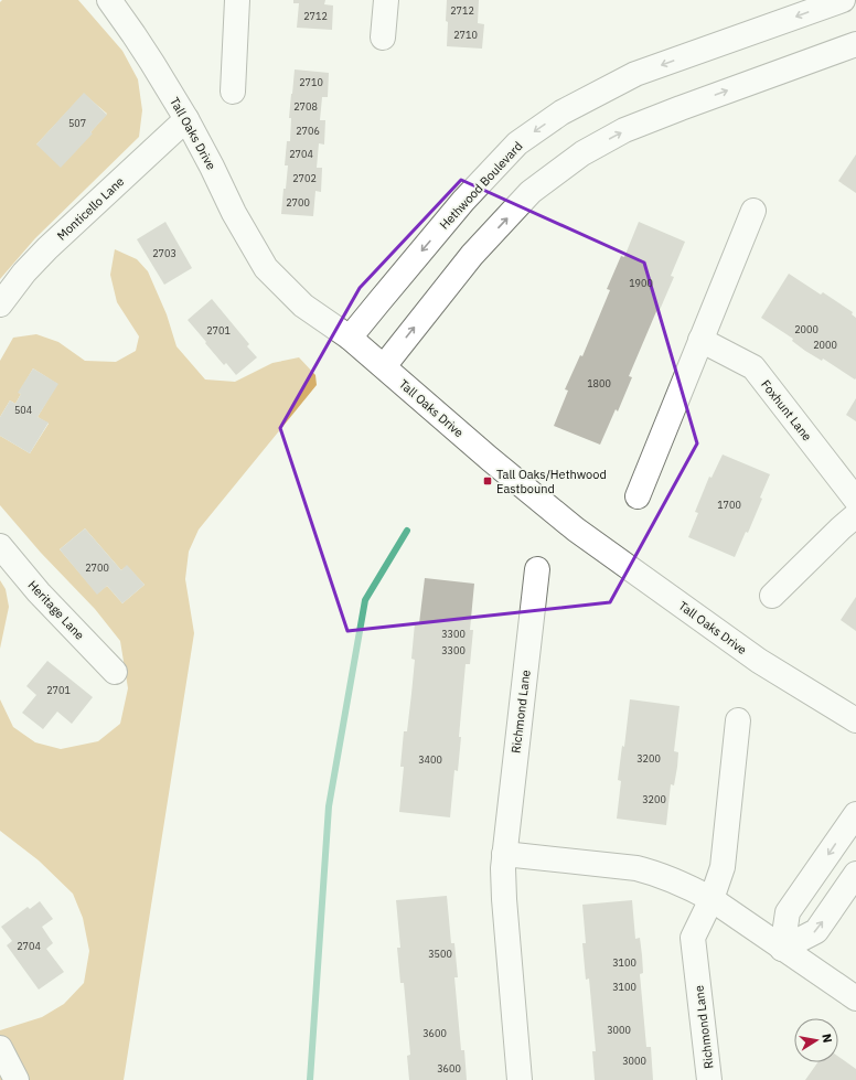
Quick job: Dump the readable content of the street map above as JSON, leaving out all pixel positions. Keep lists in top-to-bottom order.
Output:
{
  "streets": {
    "street": [
      "Tall Oaks Drive",
      "Hethwood Boulevard",
      "Monticello Lane",
      "Foxhunt Lane",
      "Heritage Lane",
      "Richmond Lane"
    ]
  },
  "crossings": [
    ["Tall Oaks Drive", "Hethwood Boulevard"],
    ["Tall Oaks Drive", "Monticello Lane"]
  ],
  "places": {
    "transit": ["Tall Oaks/Hethwood Eastbound"]
  },
  "house_numbers": [
    "2712",
    "2712",
    "2710",
    "2710",
    "2708",
    "507",
    "2706",
    "2704",
    "2702",
    "2700",
    "2703",
    "1900",
    "2000",
    "2701",
    "2000",
    "1800",
    "504",
    "1700",
    "2700",
    "3300",
    "3300",
    "2701",
    "3200",
    "3400",
    "3200",
    "2704",
    "3500",
    "3100",
    "3100",
    "3000",
    "3600",
    "3000",
    "3600"
  ],
  "north": "right"
}
